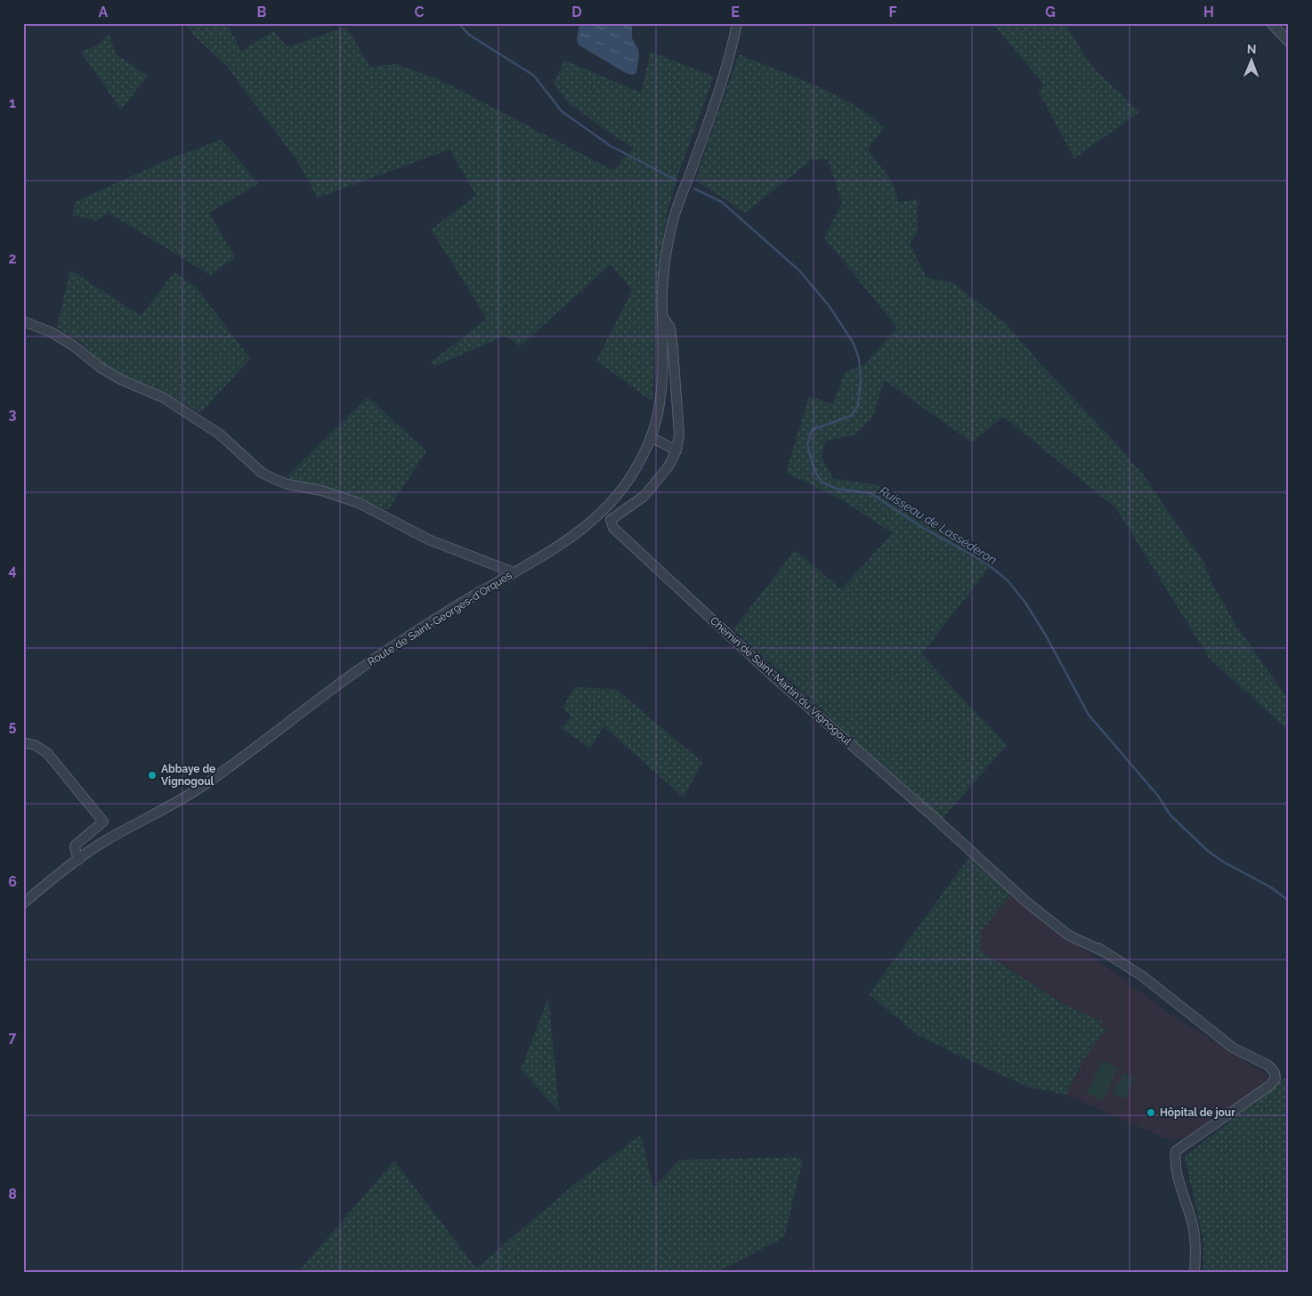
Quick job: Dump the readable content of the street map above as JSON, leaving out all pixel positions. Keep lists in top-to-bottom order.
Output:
{
  "streets": {
    "street": ["Route de Saint-Georges-d'Orques", "Chemin de Saint-Martin du Vignogoul"]
  },
  "crossings": [
    ["Route de Saint-Georges-d'Orques", "Chemin de Saint-Martin du Vignogoul"]
  ],
  "water": ["Ruisseau de Lasséderon"],
  "places": ["Abbaye de Vignogoul", "Hôpital de jour"],
  "north": "top",
  "grid": {
    "columns": [
      "A",
      "B",
      "C",
      "D",
      "E",
      "F",
      "G",
      "H"
    ],
    "rows": [
      "1",
      "2",
      "3",
      "4",
      "5",
      "6",
      "7",
      "8"
    ]
  }
}
